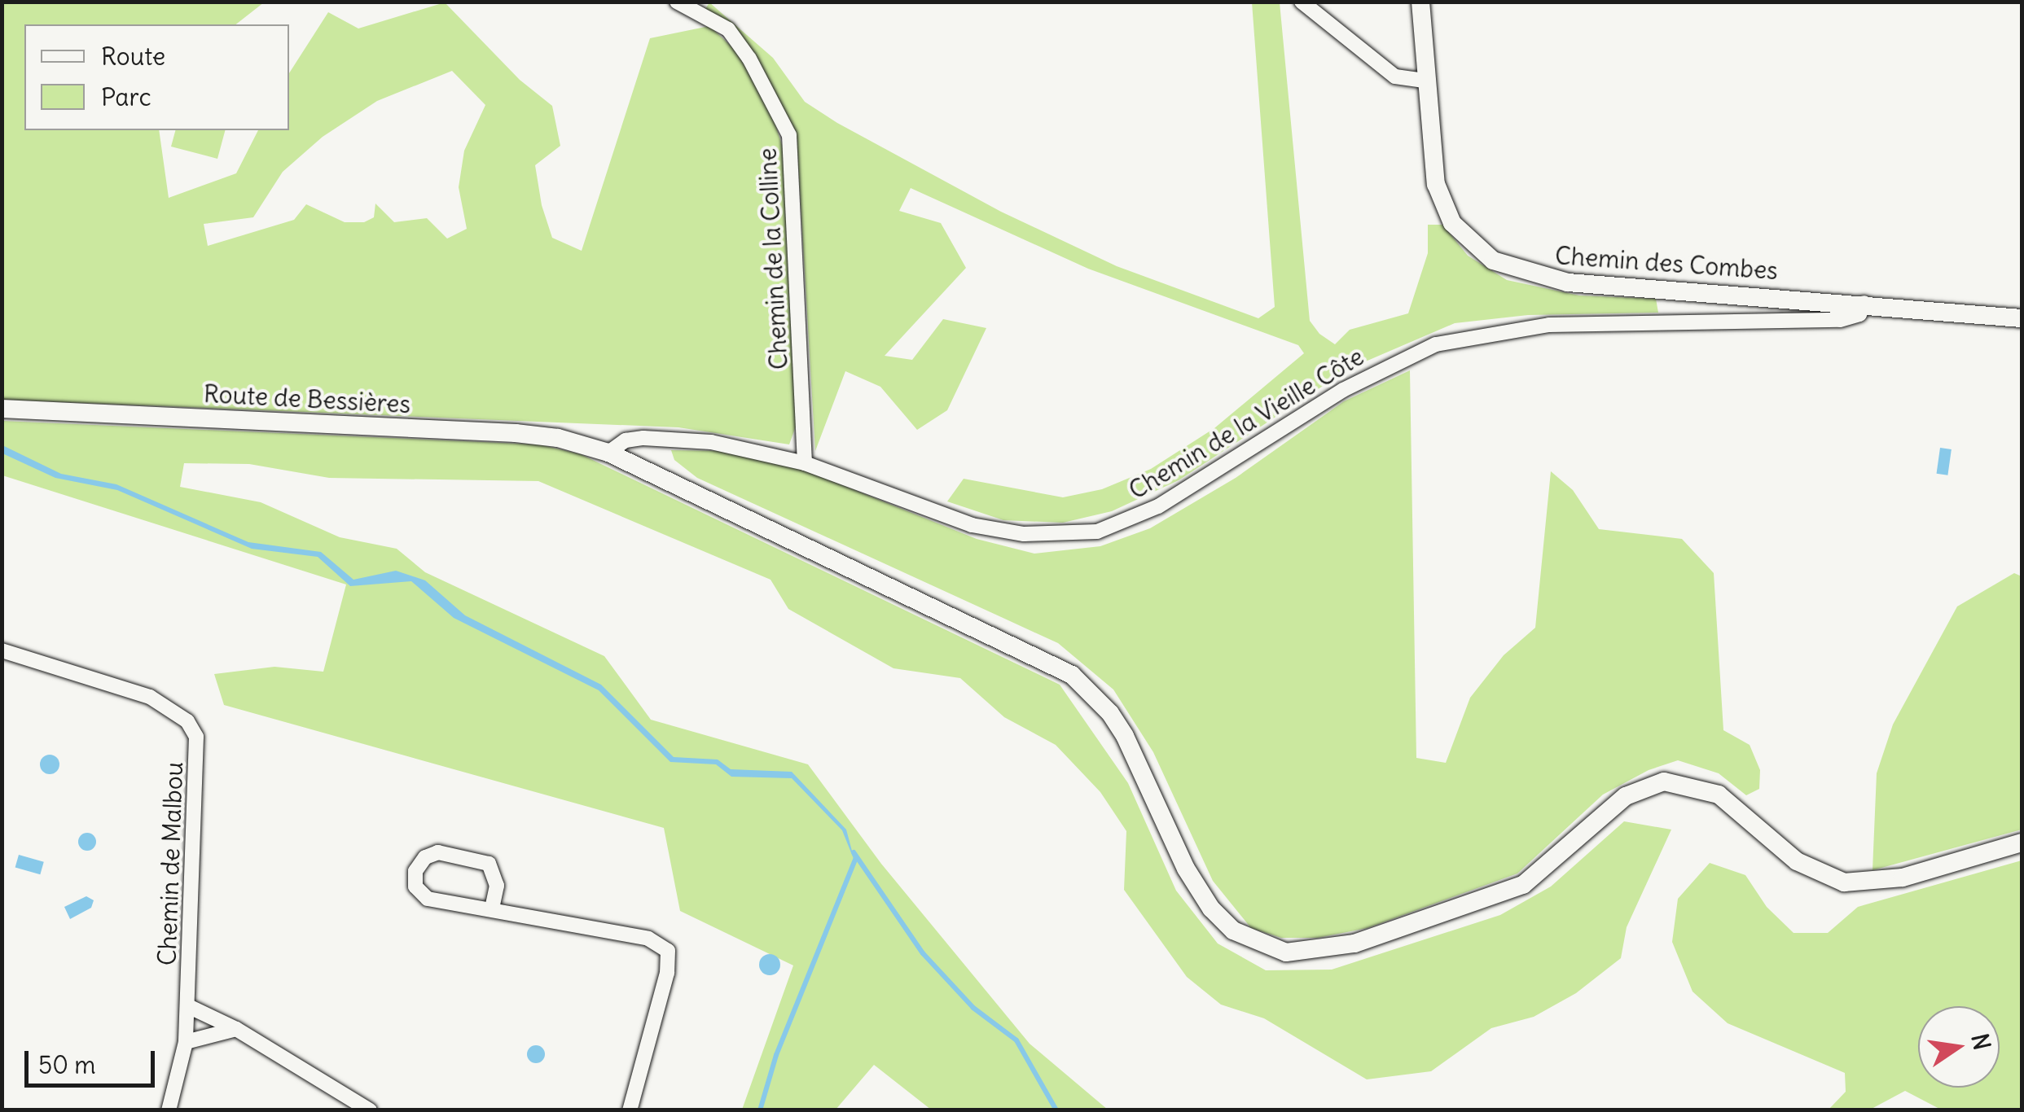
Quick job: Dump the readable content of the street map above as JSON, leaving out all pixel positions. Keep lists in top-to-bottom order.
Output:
{
  "streets": {
    "main road": ["Chemin des Combes", "Route de Bessières"],
    "street": ["Chemin de la Colline", "Chemin de la Vieille Côte", "Chemin de Malbou"]
  },
  "crossings": [
    ["Chemin de la Colline", "Chemin de la Vieille Côte"],
    ["Chemin des Combes", "Chemin de la Vieille Côte"],
    ["Route de Bessières", "Chemin de la Vieille Côte"]
  ],
  "legend": ["Route", "Parc"],
  "scale_bar": "50 m",
  "north": "right"
}
